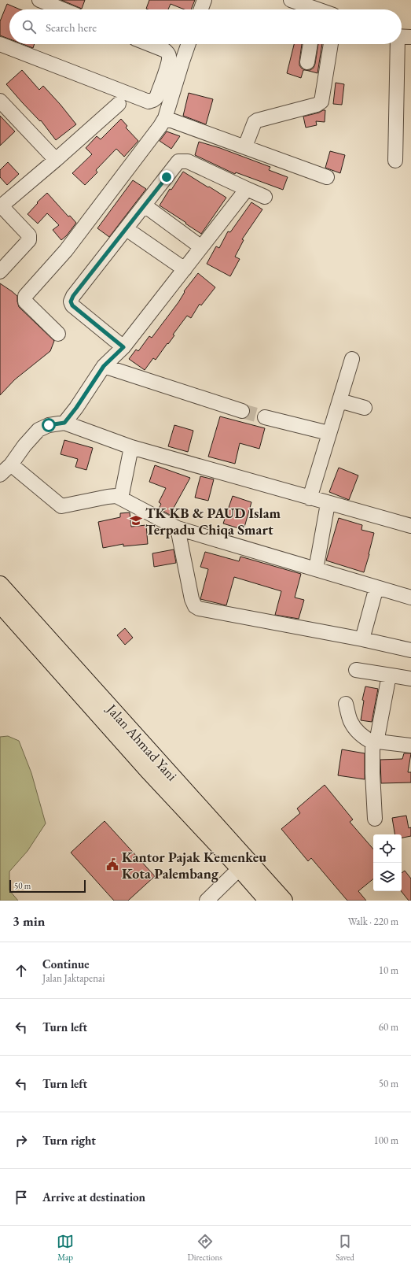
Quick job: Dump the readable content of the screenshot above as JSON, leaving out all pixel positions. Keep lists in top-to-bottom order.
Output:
{
  "streets": {
    "highway": ["Jalan Ahmad Yani"]
  },
  "places": {
    "school or university": ["TK KB & PAUD Islam Terpadu Chiqa Smart"],
    "public building": ["Kantor Pajak Kemenkeu Kota Palembang"]
  },
  "scale_bar": "50 m",
  "page": {
    "search": "Search here",
    "scale": "50 m",
    "heading": ["3 min", "Walk · 220 m"],
    "list": [
      ["Continue", "Jalan Jaktapenai", "10 m"],
      ["Turn left", "60 m"],
      ["Turn left", "50 m"],
      ["Turn right", "100 m"],
      "Arrive at destination"
    ],
    "nav": ["Map", "Directions", "Saved"]
  }
}
